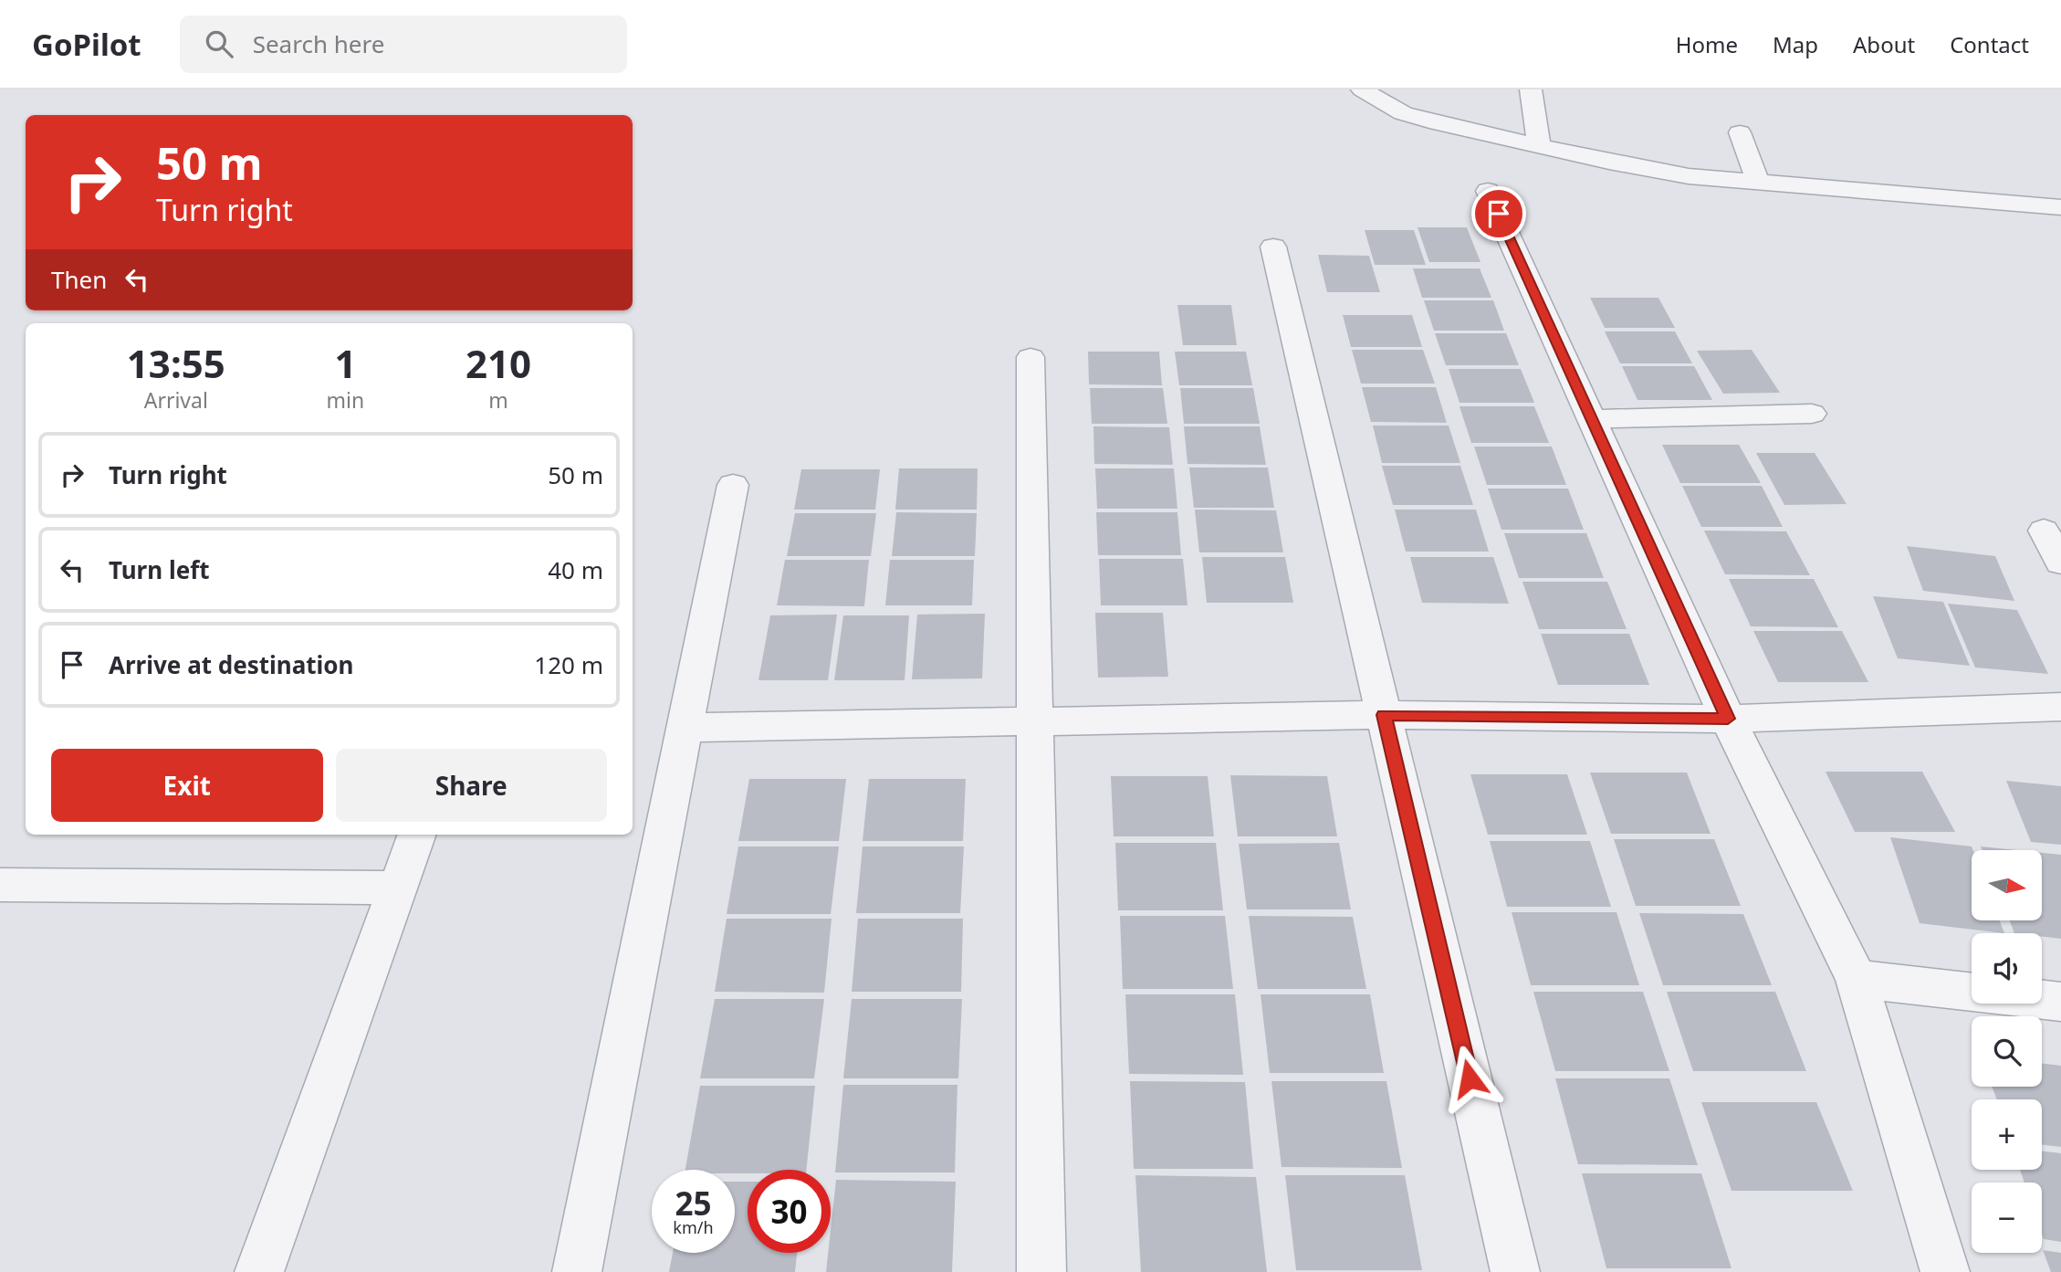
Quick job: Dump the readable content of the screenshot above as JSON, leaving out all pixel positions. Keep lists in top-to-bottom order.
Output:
{
  "north": "right",
  "page": {
    "header": "GoPilot",
    "search": "Search here",
    "nav": [
      "Home",
      "Map",
      "About",
      "Contact"
    ],
    "turn": ["50 m", "Turn right"],
    "then": "Then",
    "eta": [
      "13:55",
      "Arrival",
      "1",
      "min",
      "210",
      "m"
    ],
    "list": [
      {
        "name": "Turn right",
        "value": "50 m"
      },
      {
        "name": "Turn left",
        "value": "40 m"
      },
      {
        "name": "Arrive at destination",
        "value": "120 m"
      }
    ],
    "buttons": ["Exit", "Share"],
    "map_buttons": ["+", "−"],
    "speed": "25 km/h",
    "limit": "30"
  }
}
